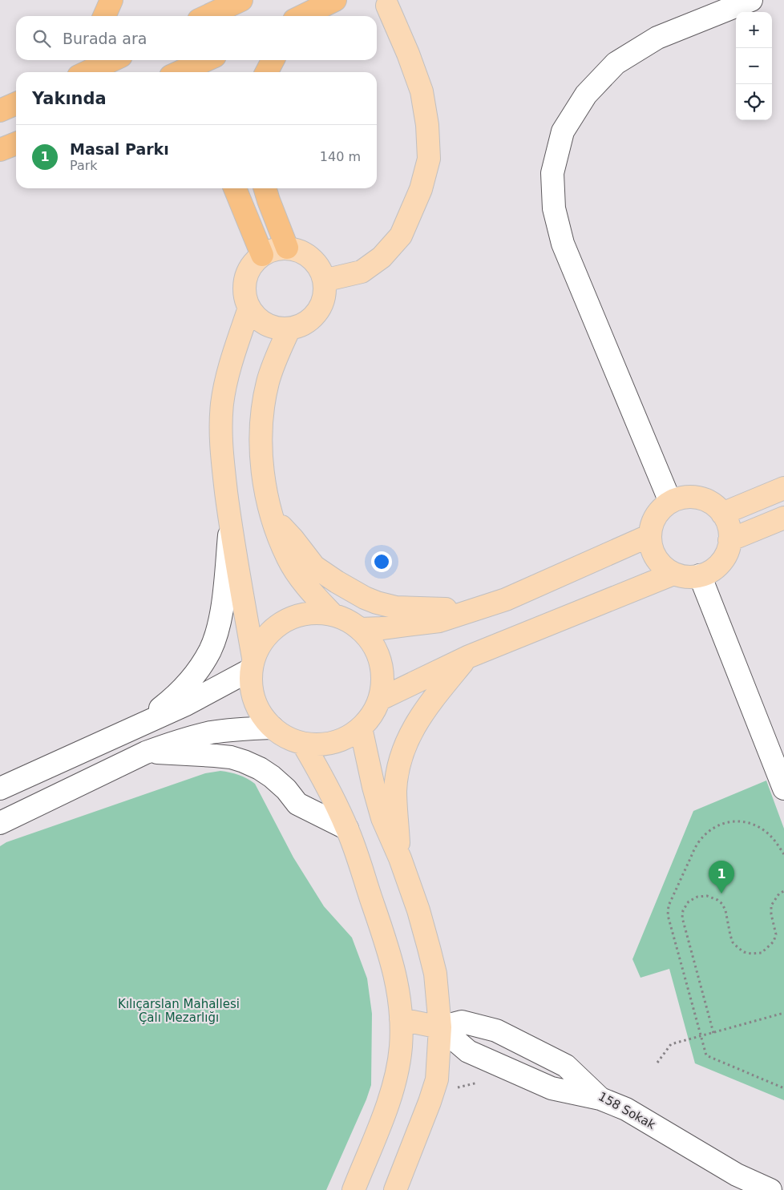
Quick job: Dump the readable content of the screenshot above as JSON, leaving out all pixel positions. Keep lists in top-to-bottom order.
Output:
{
  "streets": {
    "street": ["158 Sokak"]
  },
  "parks": ["Kılıçarslan Mahallesi Çalı Mezarlığı"],
  "page": {
    "map_buttons": ["+", "−"],
    "search": "Burada ara",
    "heading": "Yakında",
    "list": [
      {
        "mark": "1",
        "name": "Masal Parkı",
        "note": "Park",
        "value": "140 m"
      }
    ],
    "pins": "1"
  }
}
